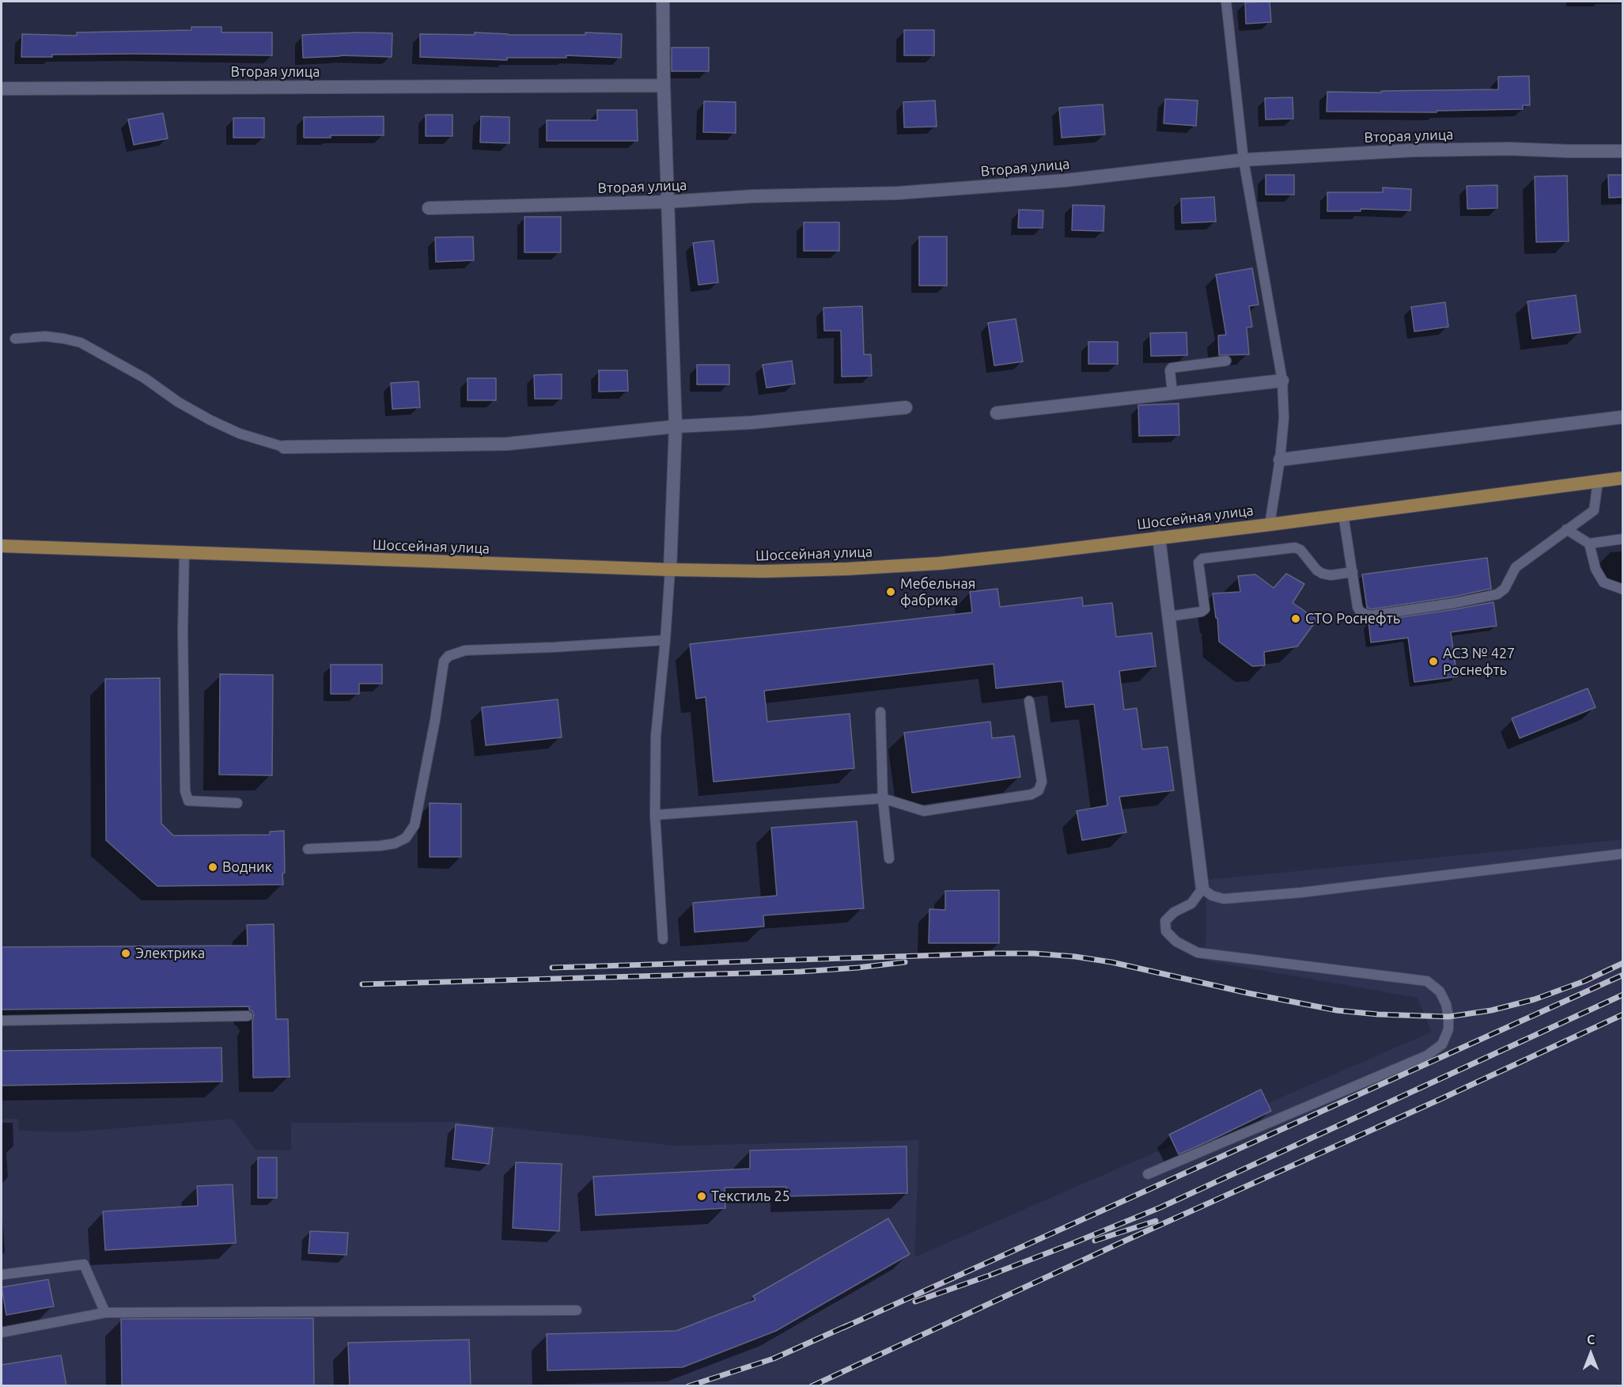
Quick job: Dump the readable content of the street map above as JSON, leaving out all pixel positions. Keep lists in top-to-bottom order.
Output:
{
  "streets": {
    "main road": ["Шоссейная улица"],
    "street": ["Вторая улица"]
  },
  "places": [
    "Мебельная фабрика",
    "СТО Роснефть",
    "АСЗ № 427 Роснефть",
    "Водник",
    "Электрика",
    "Текстиль 25"
  ],
  "north": "top"
}
